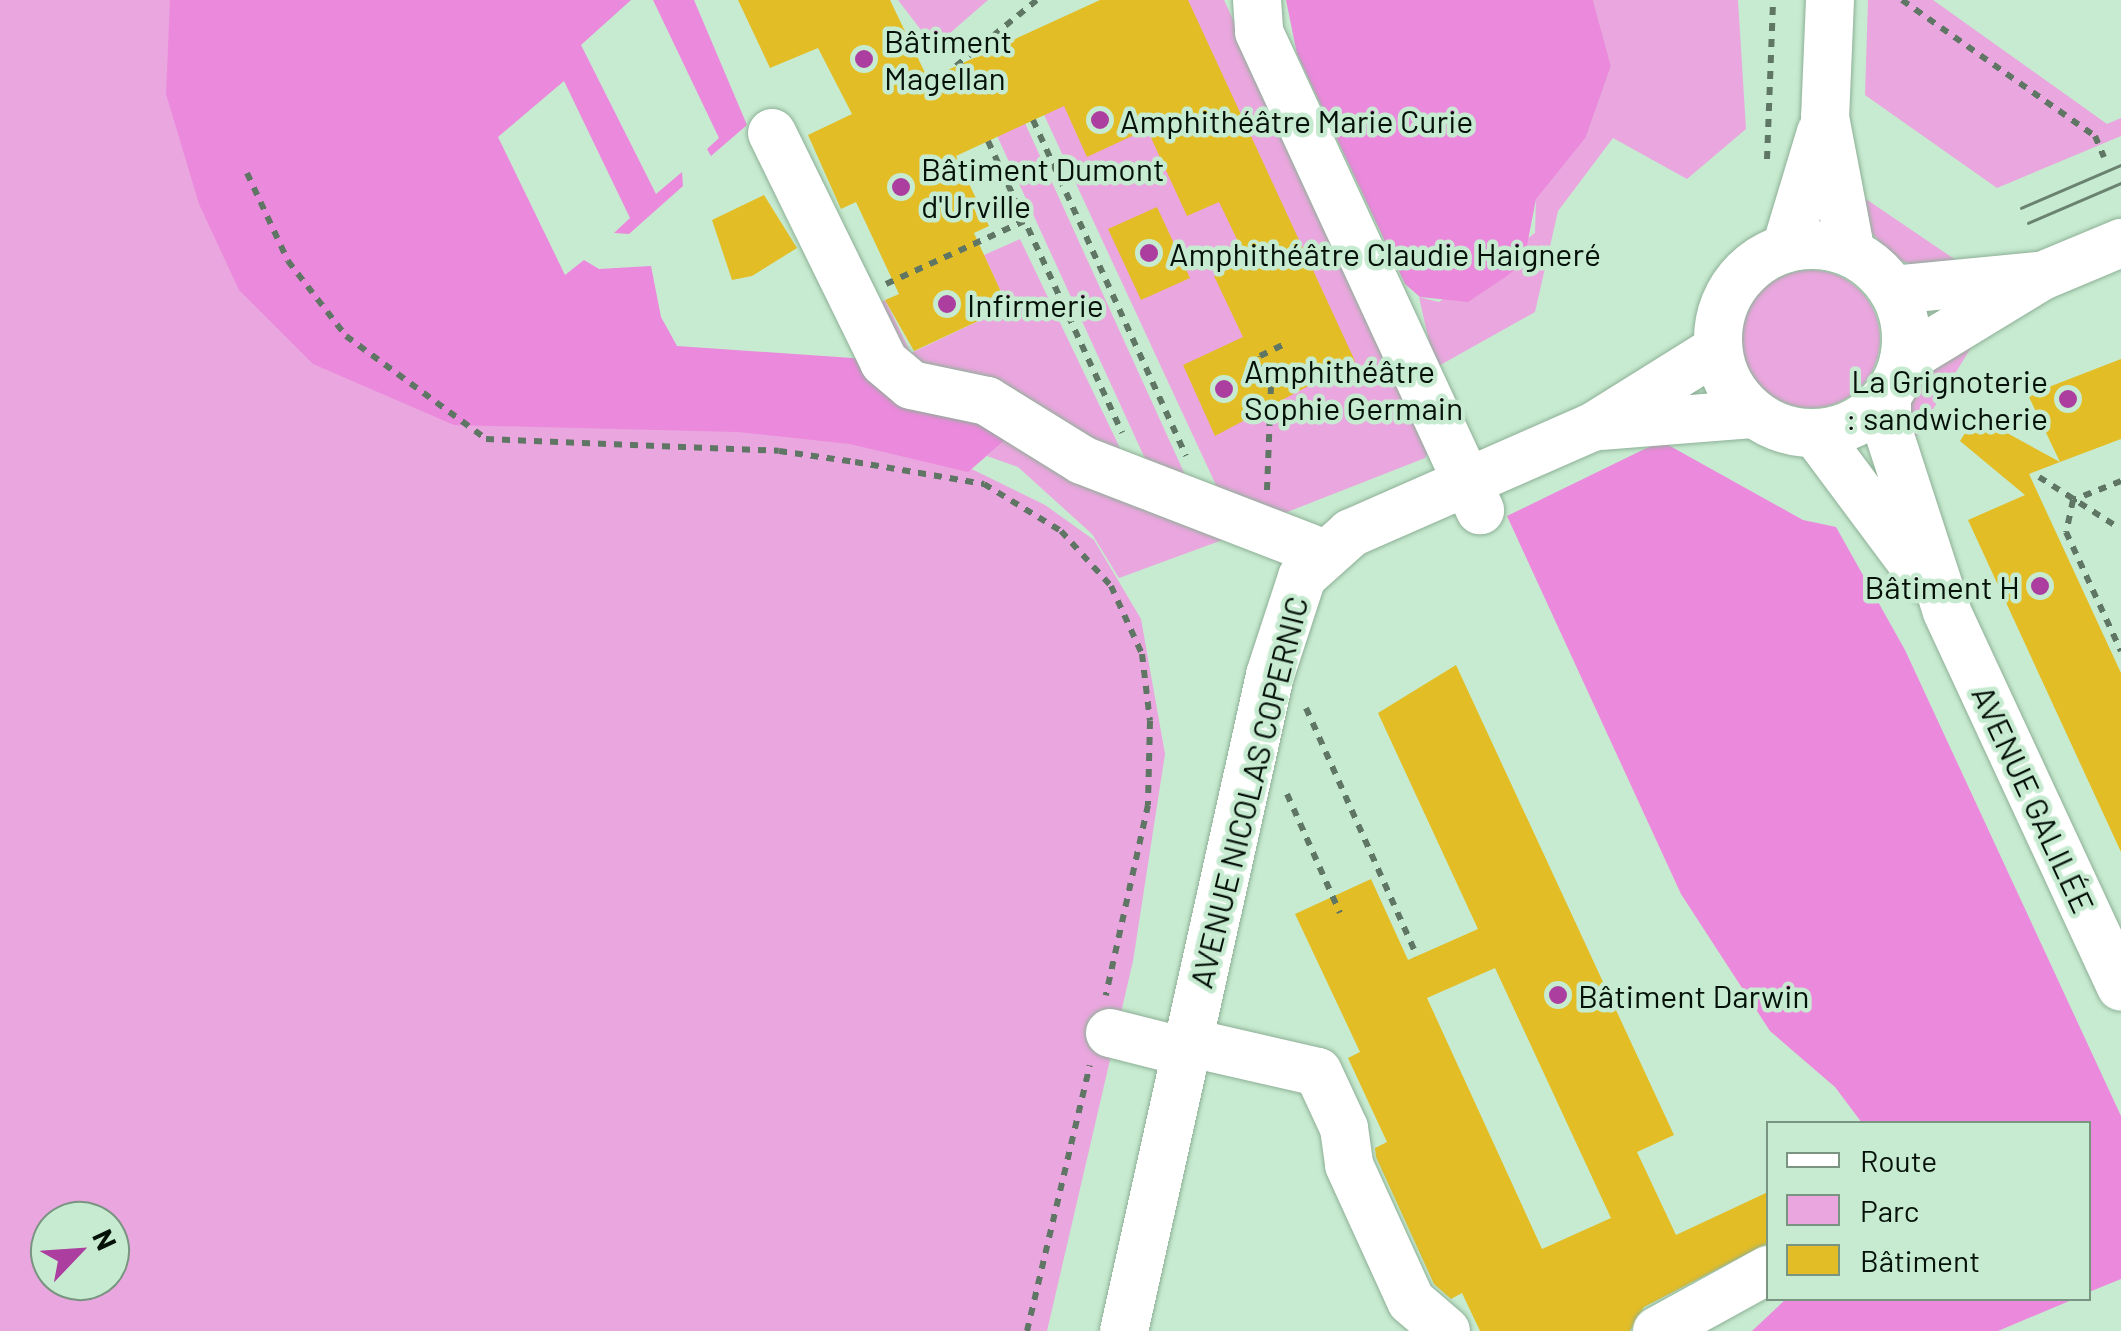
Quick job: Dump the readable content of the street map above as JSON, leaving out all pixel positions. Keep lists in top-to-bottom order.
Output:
{
  "streets": {
    "street": ["AVENUE NICOLAS COPERNIC", "AVENUE GALILÉE"]
  },
  "crossings": [
    ["AVENUE NICOLAS COPERNIC", "AVENUE GALILÉE"]
  ],
  "places": [
    "Bâtiment Magellan",
    "Amphithéâtre Marie Curie",
    "Bâtiment Dumont d'Urville",
    "Amphithéâtre Claudie Haigneré",
    "Infirmerie",
    "Amphithéâtre Sophie Germain",
    "La Grignoterie : sandwicherie",
    "Bâtiment H",
    "Bâtiment Darwin"
  ],
  "legend": ["Route", "Parc", "Bâtiment"],
  "north": "top right"
}
